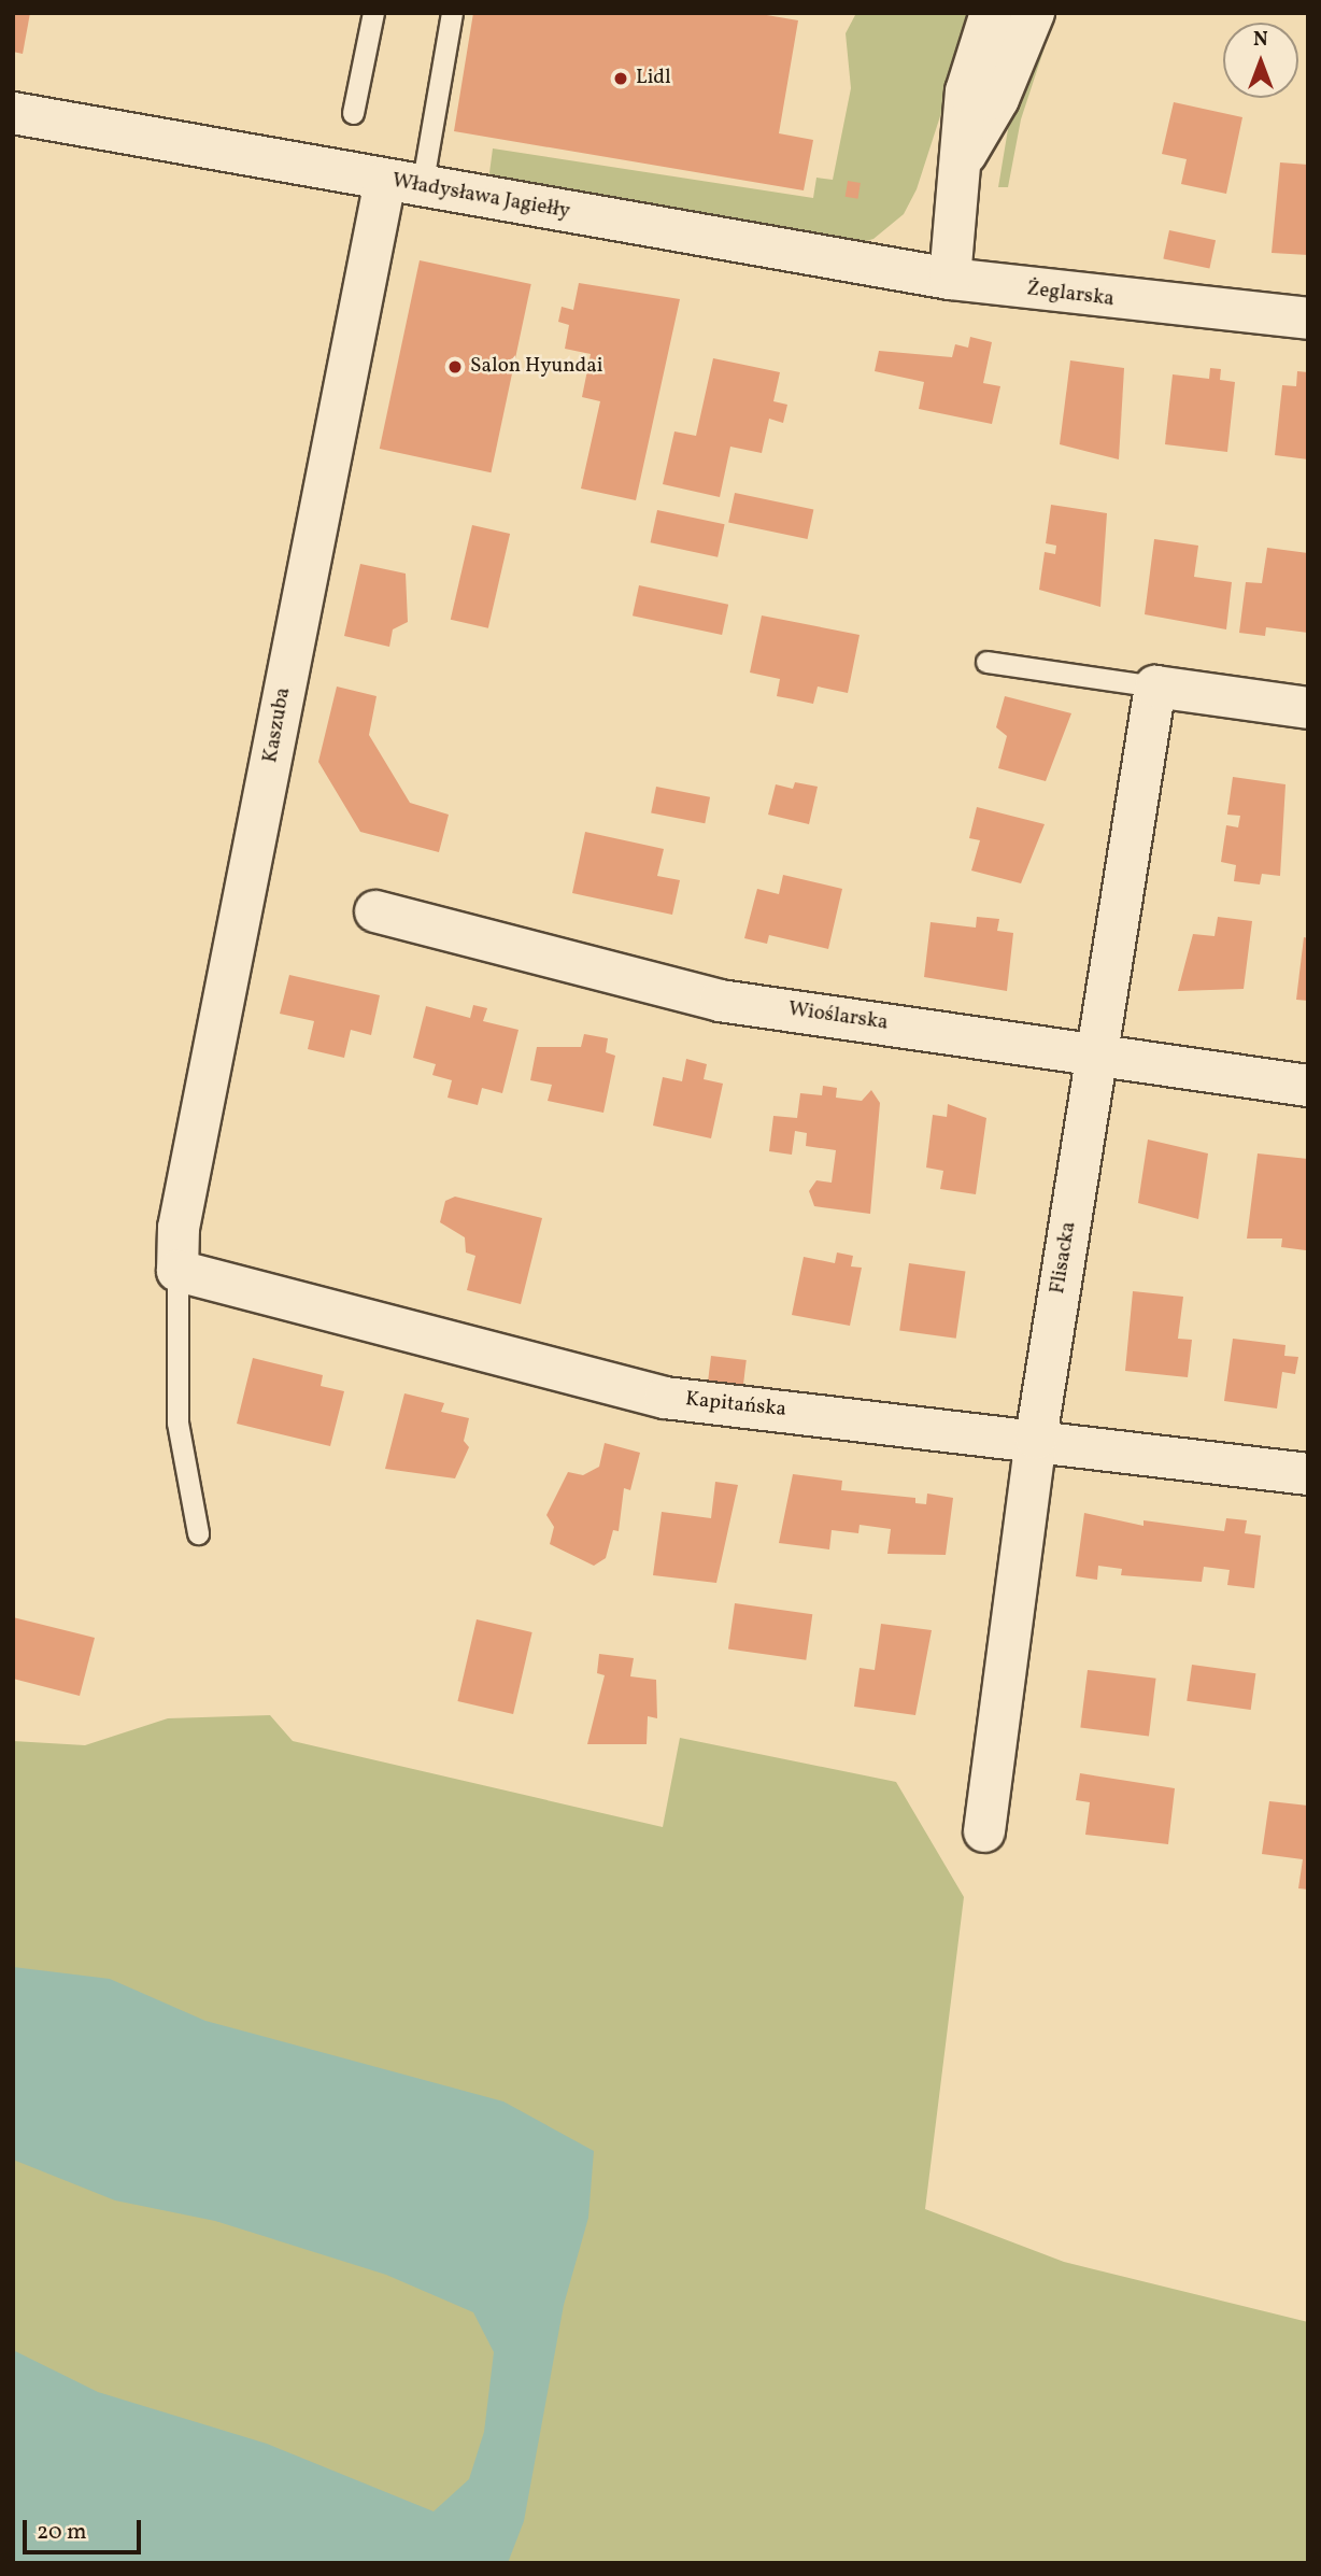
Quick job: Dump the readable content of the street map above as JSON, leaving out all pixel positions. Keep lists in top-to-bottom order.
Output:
{
  "streets": {
    "street": [
      "Władysława Jagiełły",
      "Żeglarska",
      "Kaszuba",
      "Wioślarska",
      "Flisacka",
      "Kapitańska"
    ]
  },
  "crossings": [
    ["Władysława Jagiełły", "Żeglarska"],
    ["Władysława Jagiełły", "Kaszuba"],
    ["Kaszuba", "Kapitańska"],
    ["Wioślarska", "Flisacka"],
    ["Flisacka", "Kapitańska"]
  ],
  "places": ["Lidl", "Salon Hyundai"],
  "scale_bar": "20 m",
  "north": "top"
}
